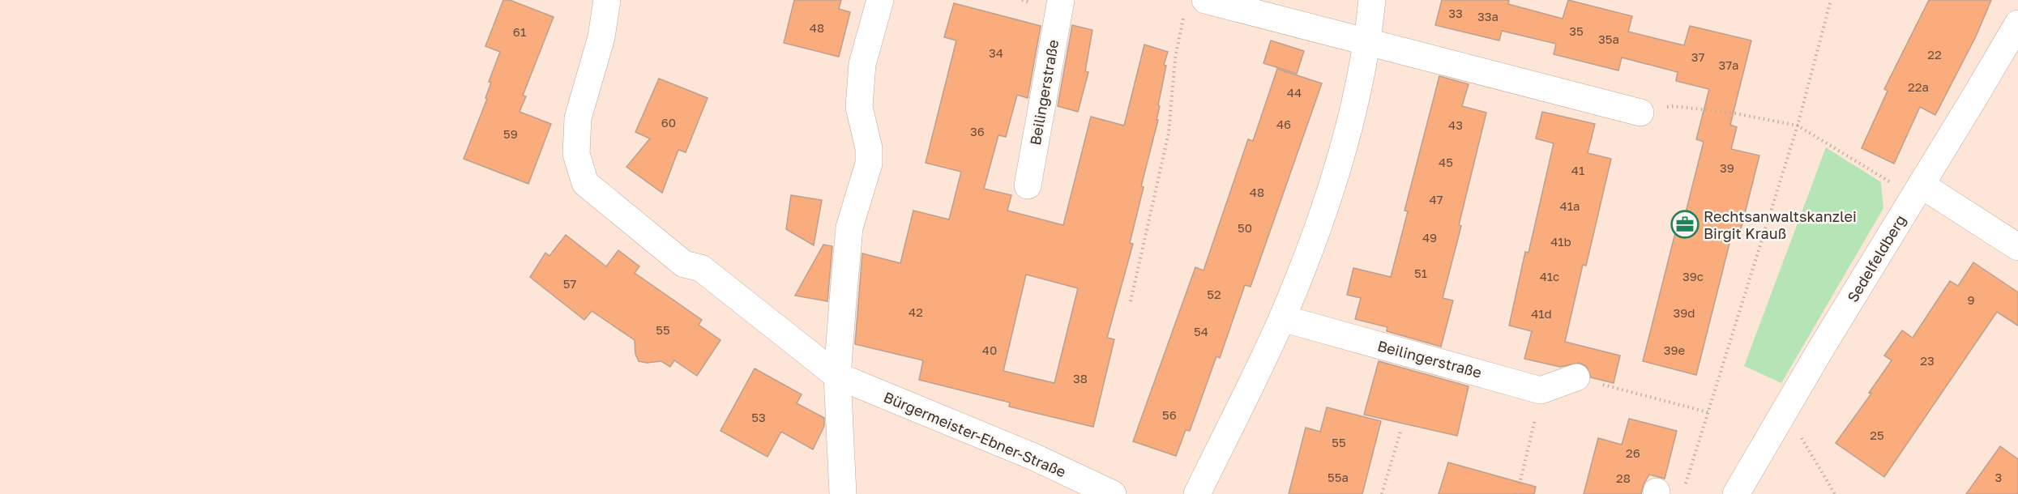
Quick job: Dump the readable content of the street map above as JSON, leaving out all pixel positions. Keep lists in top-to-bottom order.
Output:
{
  "streets": {
    "street": ["Beilingerstraße", "Sedelfeldberg", "Bürgermeister-Ebner-Straße"]
  },
  "places": {
    "office": ["Rechtsanwaltskanzlei Birgit Krauß"]
  },
  "house_numbers": [
    "33",
    "33a",
    "48",
    "35",
    "61",
    "35a",
    "34",
    "22",
    "37",
    "37a",
    "22a",
    "44",
    "60",
    "46",
    "43",
    "36",
    "59",
    "45",
    "39",
    "41",
    "48",
    "47",
    "41a",
    "50",
    "49",
    "41b",
    "51",
    "41c",
    "39c",
    "57",
    "52",
    "9",
    "42",
    "39d",
    "41d",
    "55",
    "54",
    "40",
    "39e",
    "23",
    "38",
    "56",
    "53",
    "25",
    "55",
    "26",
    "55a",
    "3",
    "28"
  ]
}
